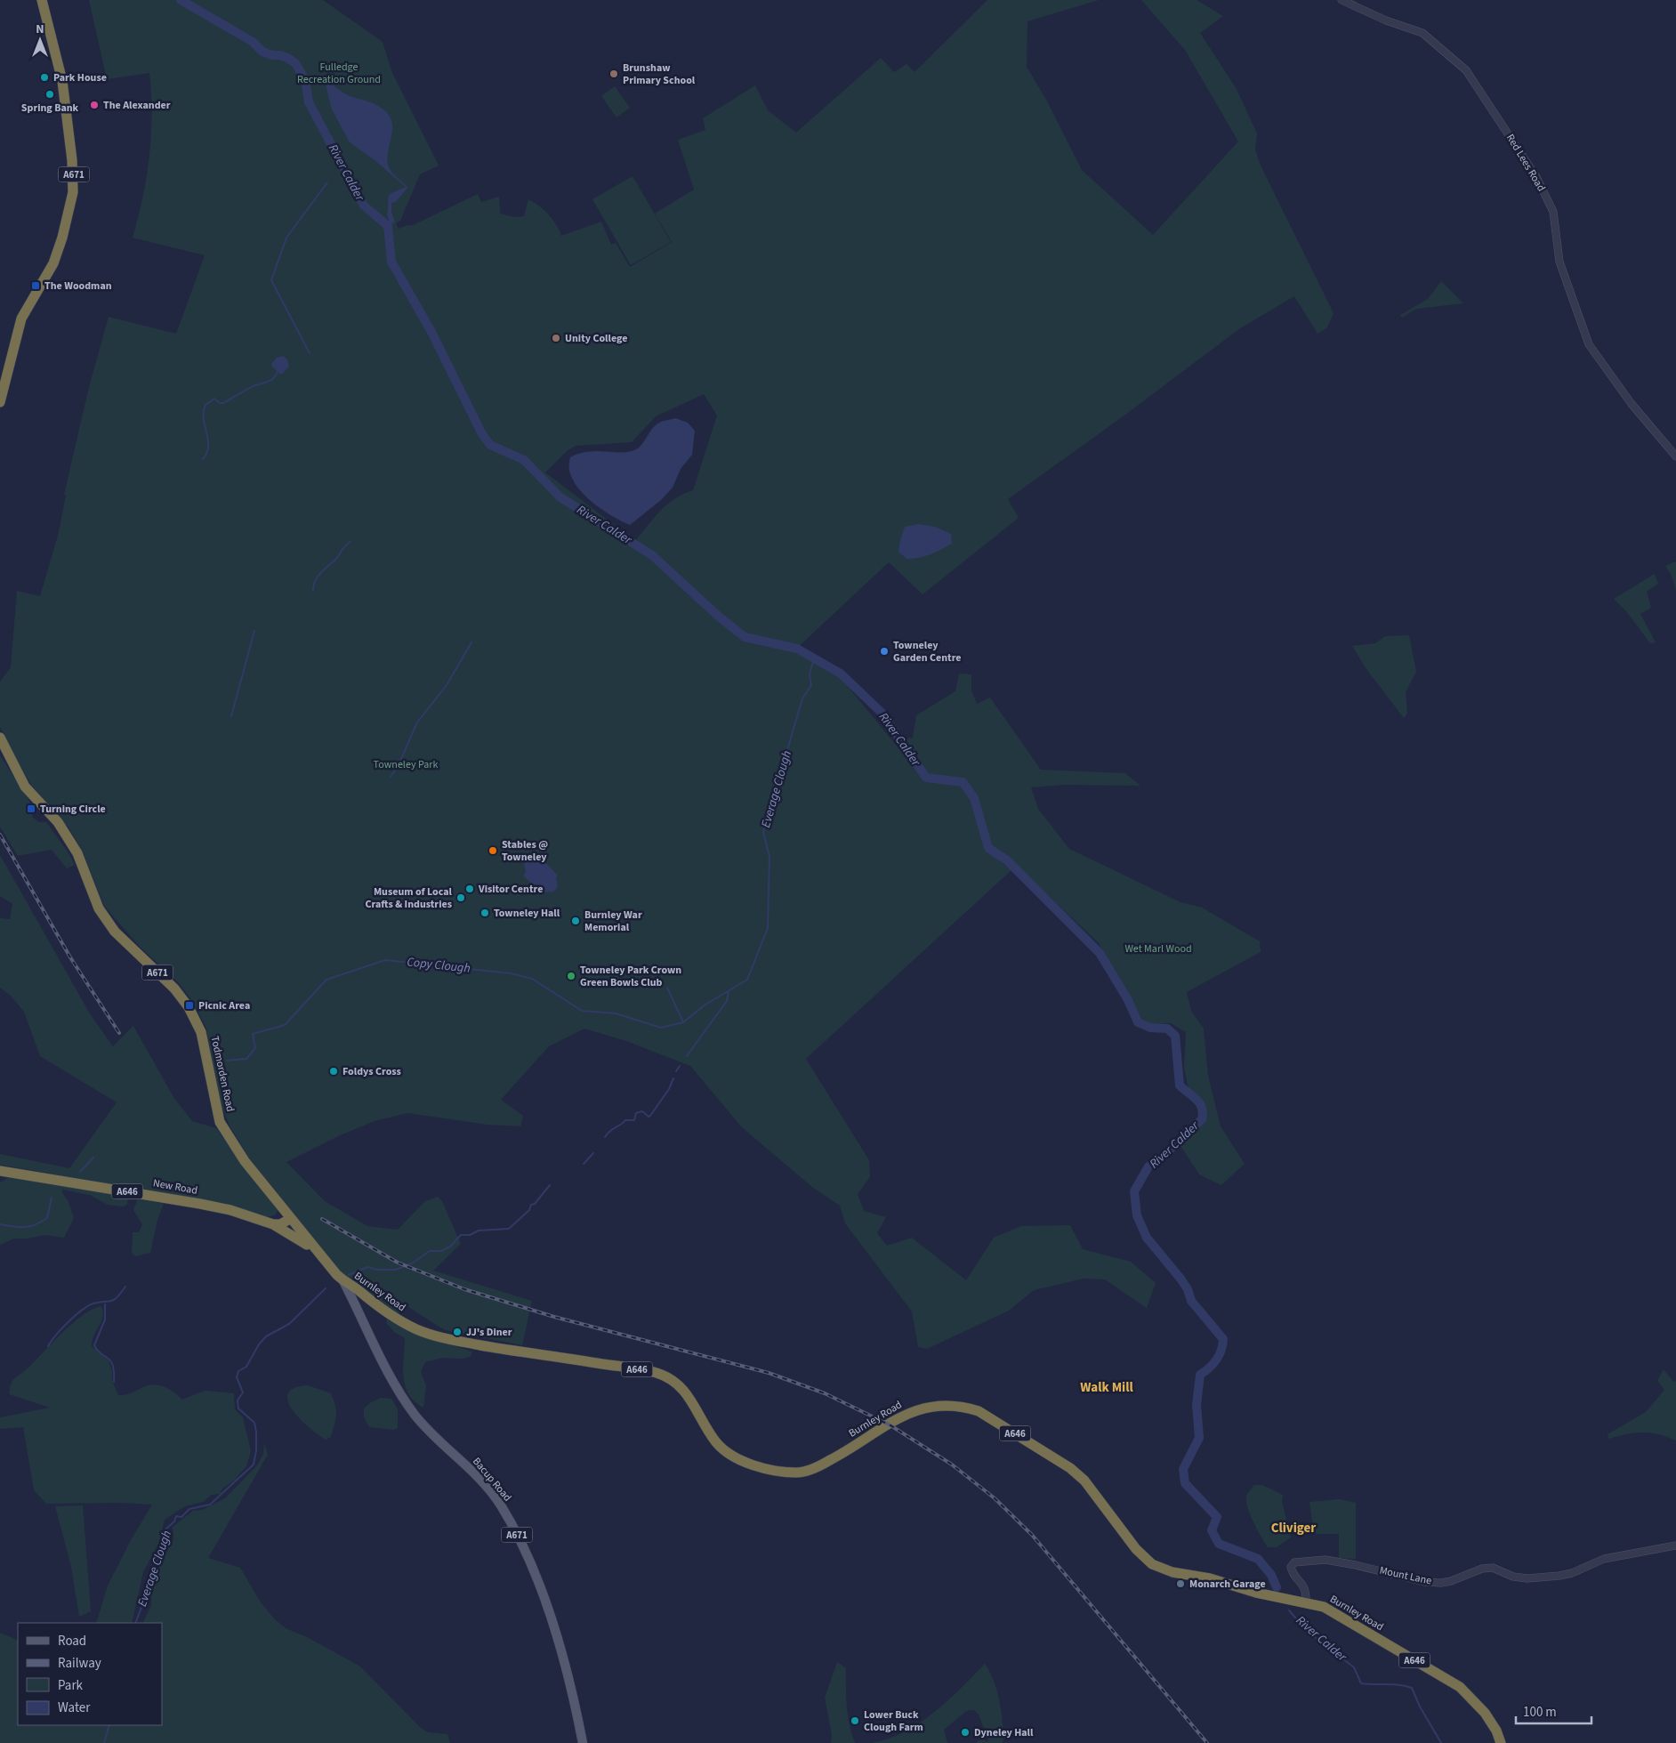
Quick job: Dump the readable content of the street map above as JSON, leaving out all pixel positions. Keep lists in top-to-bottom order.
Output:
{
  "streets": {
    "highway": [
      "A671",
      "Todmorden Road",
      "New Road",
      "A646",
      "Burnley Road"
    ],
    "main road": ["Bacup Road"],
    "street": ["Red Lees Road", "Mount Lane"]
  },
  "crossings": [
    ["Todmorden Road", "New Road"],
    ["Todmorden Road", "Burnley Road"],
    ["New Road", "Burnley Road"],
    ["Burnley Road", "Bacup Road"],
    ["Burnley Road", "Mount Lane"]
  ],
  "districts": ["Walk Mill", "Cliviger"],
  "water": ["River Calder", "Everage Clough", "Copy Clough"],
  "parks": ["Fulledge Recreation Ground", "Towneley Park", "Wet Marl Wood"],
  "places": {
    "other": [
      "Brunshaw Primary School",
      "Park House",
      "Spring Bank",
      "The Alexander",
      "Unity College",
      "Towneley Garden Centre",
      "Stables @ Towneley",
      "Visitor Centre",
      "Museum of Local Crafts & Industries",
      "Towneley Hall",
      "Burnley War Memorial",
      "Towneley Park Crown Green Bowls Club",
      "Foldys Cross",
      "JJ's Diner",
      "Monarch Garage",
      "Lower Buck Clough Farm",
      "Dyneley Hall"
    ],
    "transit": ["The Woodman", "Turning Circle", "Picnic Area"]
  },
  "legend": [
    "Road",
    "Railway",
    "Park",
    "Water"
  ],
  "scale_bar": "100 m",
  "north": "top"
}
